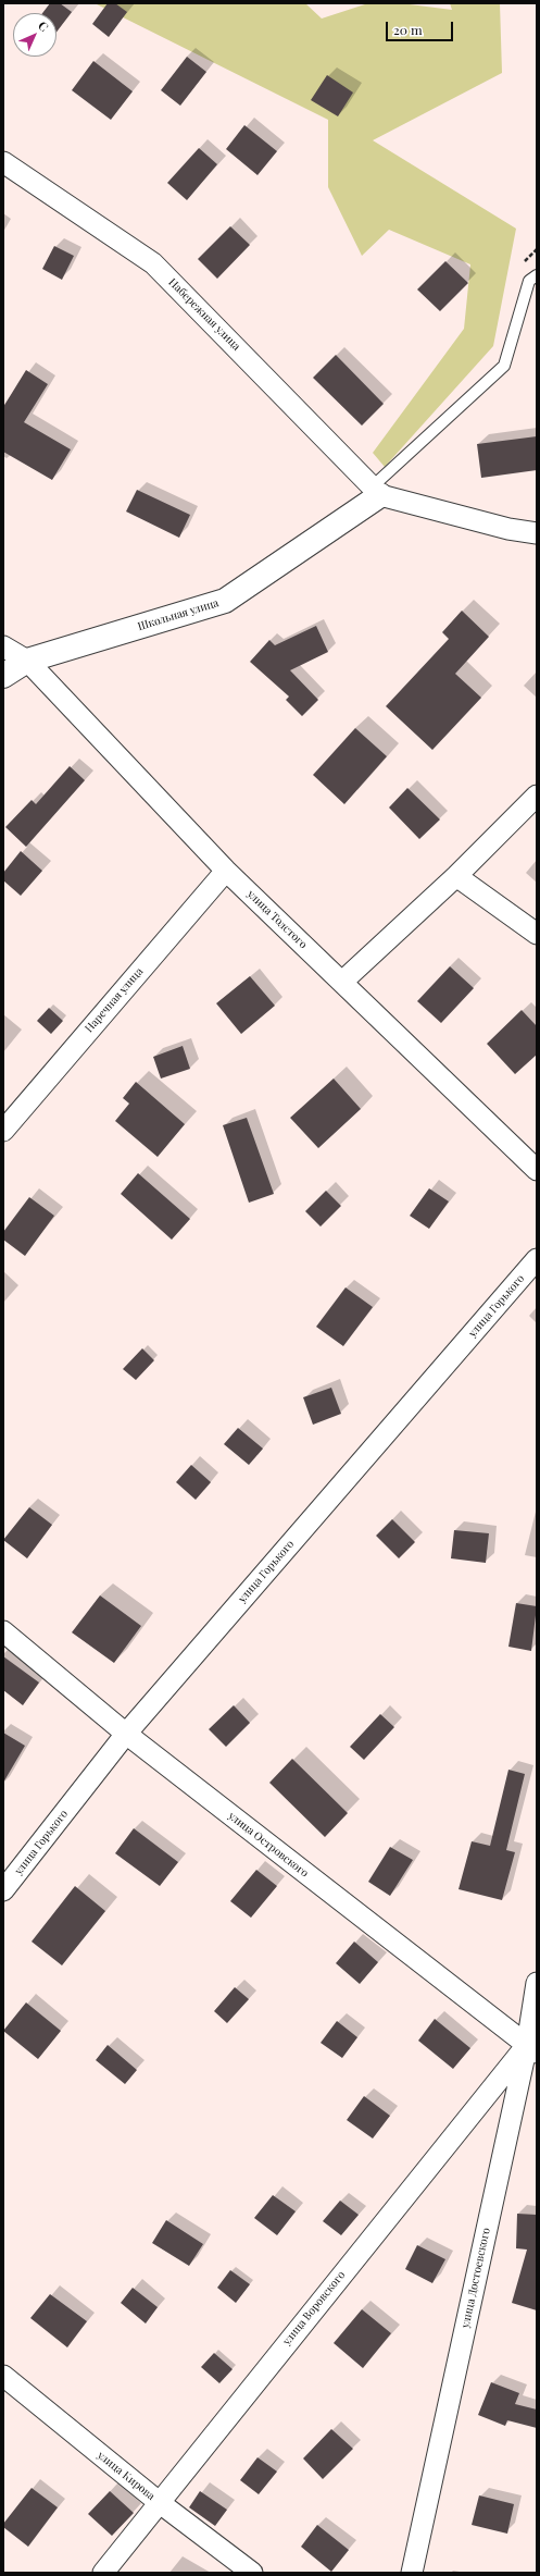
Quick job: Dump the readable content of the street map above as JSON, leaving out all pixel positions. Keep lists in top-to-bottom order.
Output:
{
  "streets": {
    "street": [
      "Набережная улица",
      "Школьная улица",
      "улица Толстого",
      "Наречная улица",
      "улица Горького",
      "улица Островского",
      "улица Достоевского",
      "улица Воровского",
      "улица Кирова"
    ]
  },
  "crossings": [
    ["Набережная улица", "Школьная улица"],
    ["Школьная улица", "улица Толстого"],
    ["улица Толстого", "Наречная улица"],
    ["улица Горького", "улица Островского"],
    ["улица Островского", "улица Достоевского"],
    ["улица Островского", "улица Воровского"],
    ["улица Достоевского", "улица Воровского"],
    ["улица Воровского", "улица Кирова"]
  ],
  "scale_bar": "20 m",
  "north": "top right"
}
